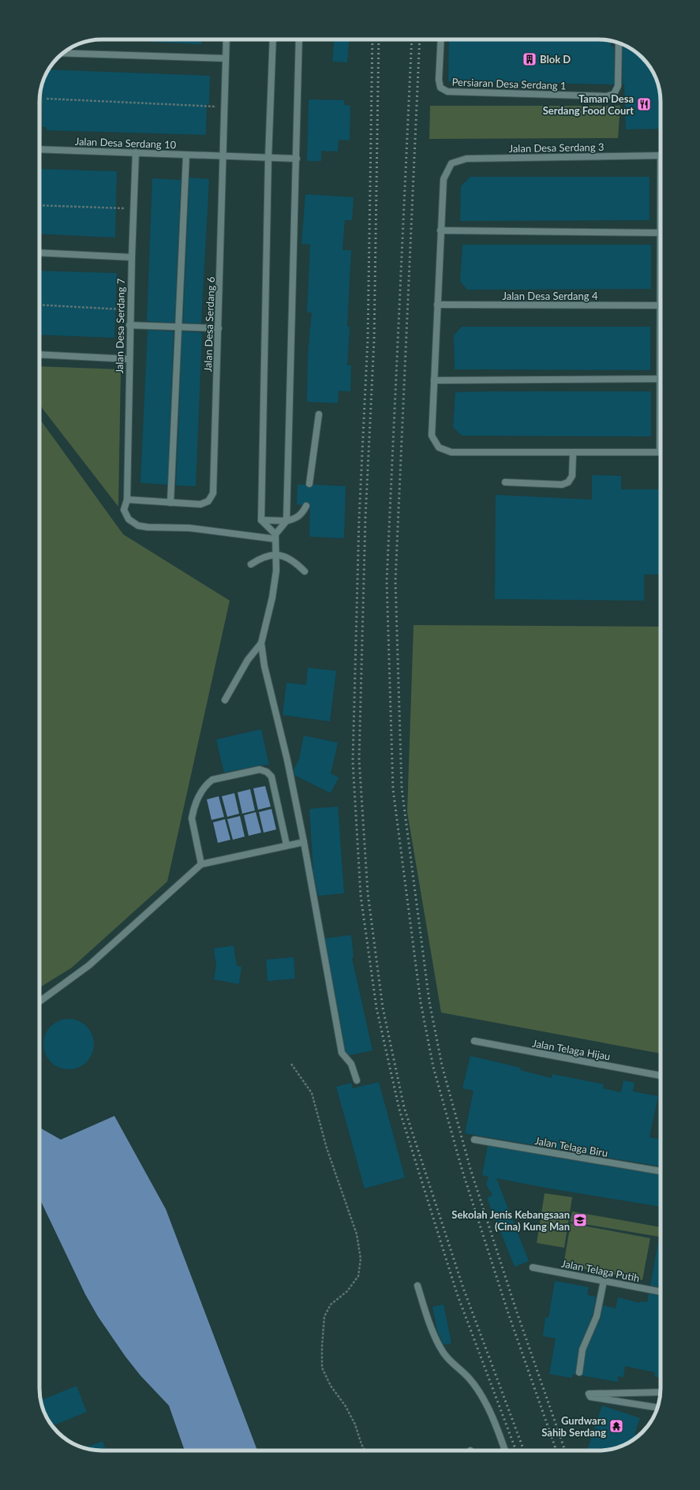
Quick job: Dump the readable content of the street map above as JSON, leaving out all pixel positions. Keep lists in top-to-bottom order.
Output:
{
  "streets": {
    "street": [
      "Persiaran Desa Serdang 1",
      "Jalan Desa Serdang 10",
      "Jalan Desa Serdang 3",
      "Jalan Desa Serdang 4",
      "Jalan Desa Serdang 6",
      "Jalan Desa Serdang 7",
      "Jalan Telaga Hijau",
      "Jalan Telaga Biru",
      "Jalan Telaga Putih"
    ]
  },
  "crossings": [
    ["Jalan Desa Serdang 10", "Jalan Desa Serdang 6"],
    ["Jalan Desa Serdang 10", "Jalan Desa Serdang 7"]
  ],
  "places": {
    "building": ["Blok D"],
    "restaurant": ["Taman Desa Serdang Food Court"],
    "school or university": ["Sekolah Jenis Kebangsaan (Cina) Kung Man"],
    "temple": ["Gurdwara Sahib Serdang"]
  }
}
